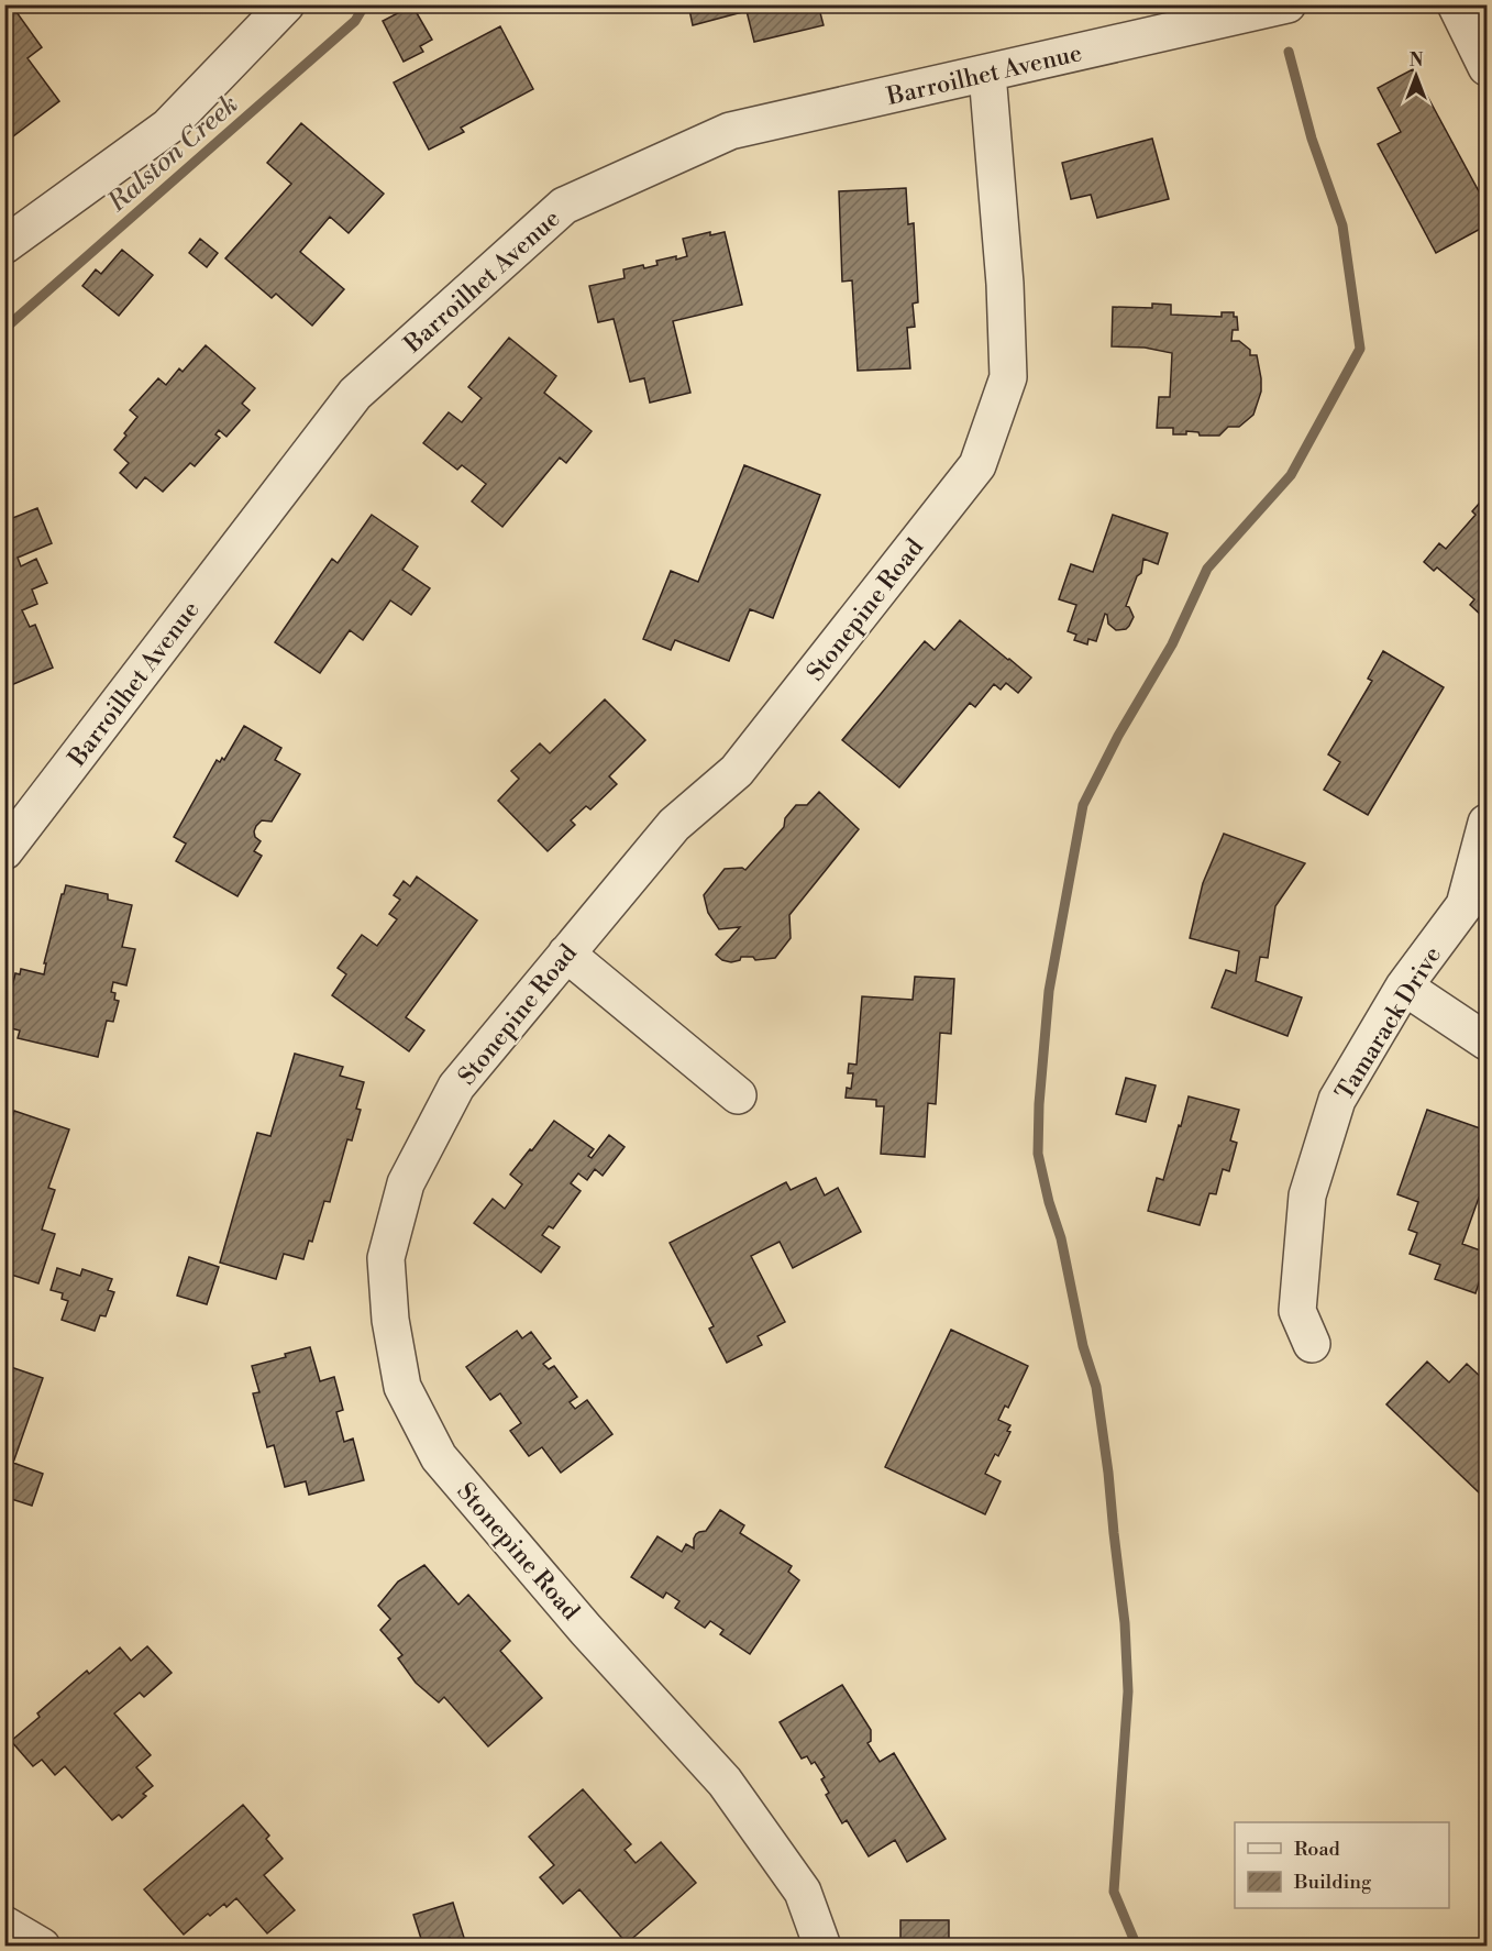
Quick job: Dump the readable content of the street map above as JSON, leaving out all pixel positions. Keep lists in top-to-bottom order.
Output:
{
  "streets": {
    "street": ["Barroilhet Avenue", "Stonepine Road", "Tamarack Drive"]
  },
  "crossings": [
    ["Barroilhet Avenue", "Stonepine Road"]
  ],
  "water": ["Ralston Creek"],
  "legend": ["Road", "Building"],
  "north": "top"
}
